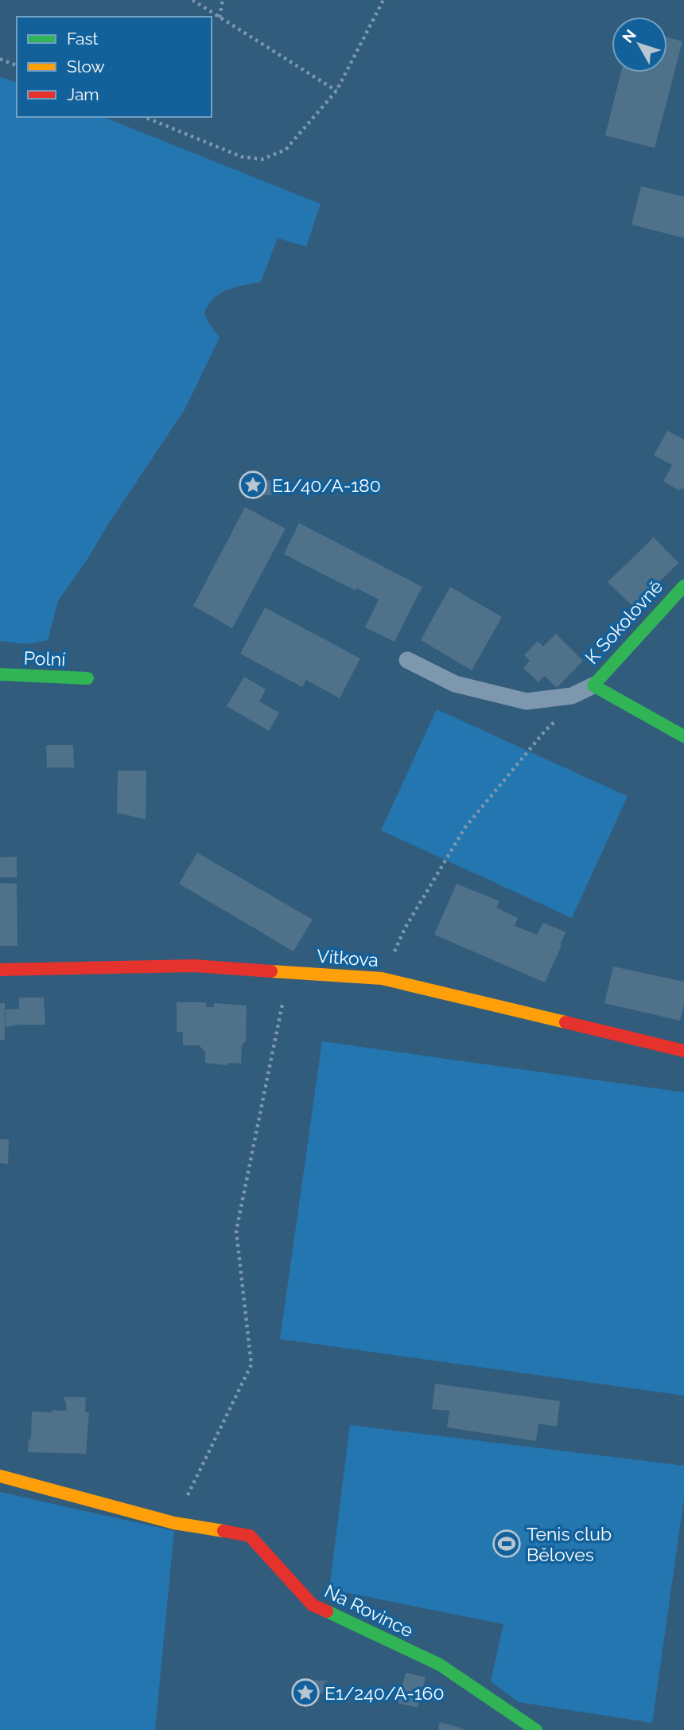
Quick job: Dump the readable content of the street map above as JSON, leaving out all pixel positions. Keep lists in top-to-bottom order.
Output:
{
  "streets": {
    "street": [
      "K Sokolovně",
      "Polní",
      "Vítkova",
      "Na Rovince"
    ]
  },
  "places": {
    "place": ["E1/40/A-180", "E1/240/A-160"],
    "sports": ["Tenis club Běloves"]
  },
  "legend": ["Fast", "Slow", "Jam"],
  "north": "top left"
}
